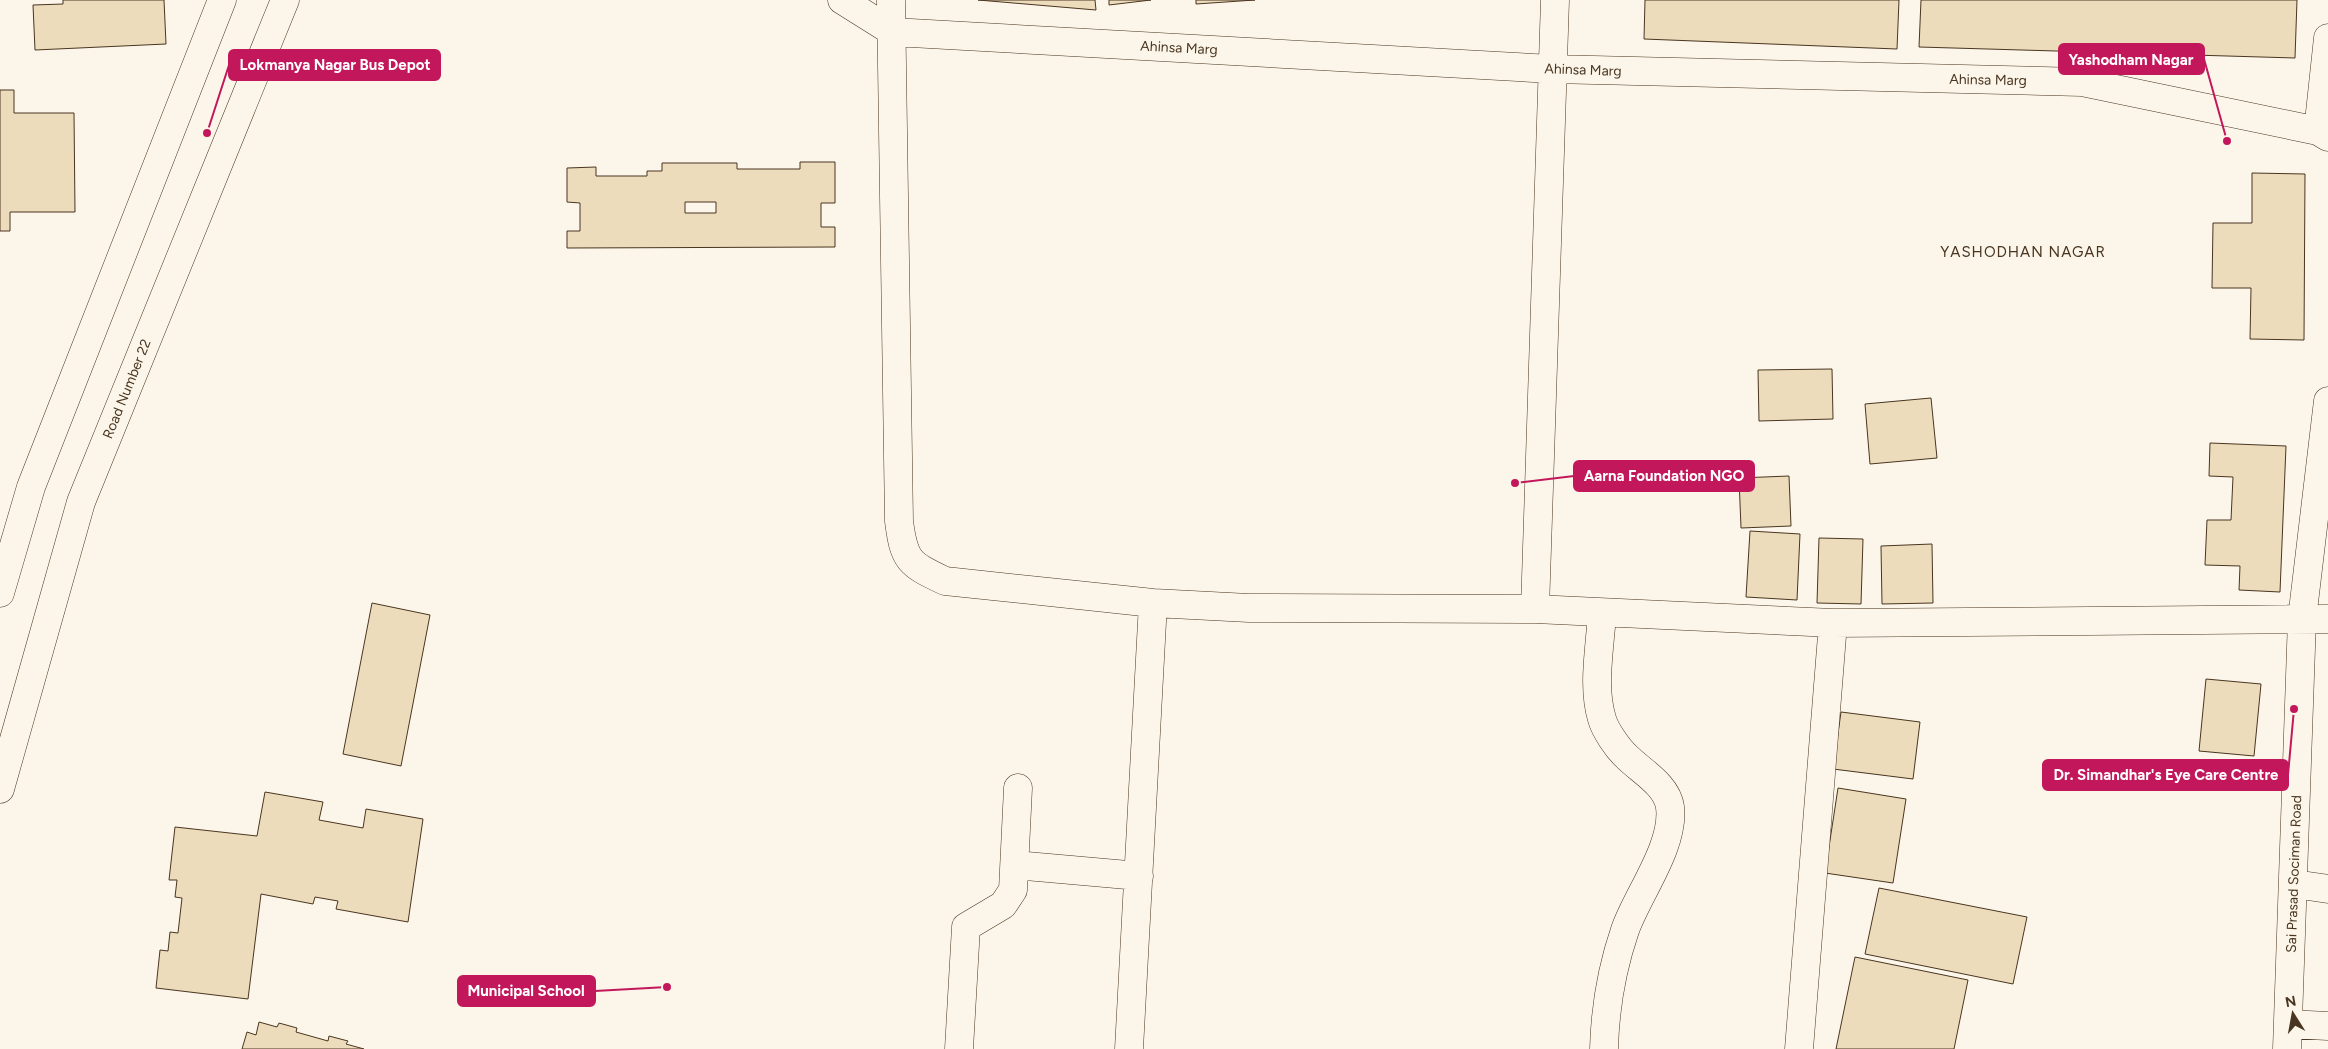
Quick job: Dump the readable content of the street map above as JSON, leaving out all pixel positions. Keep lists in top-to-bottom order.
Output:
{
  "streets": {
    "street": ["Ahinsa Marg", "Road Number 22", "Sai Prasad Sociman Road"]
  },
  "districts": ["YASHODHAN NAGAR"],
  "places": [
    "Lokmanya Nagar Bus Depot",
    "Yashodham Nagar",
    "Aarna Foundation NGO",
    "Dr. Simandhar's Eye Care Centre",
    "Municipal School"
  ],
  "north": "top"
}
